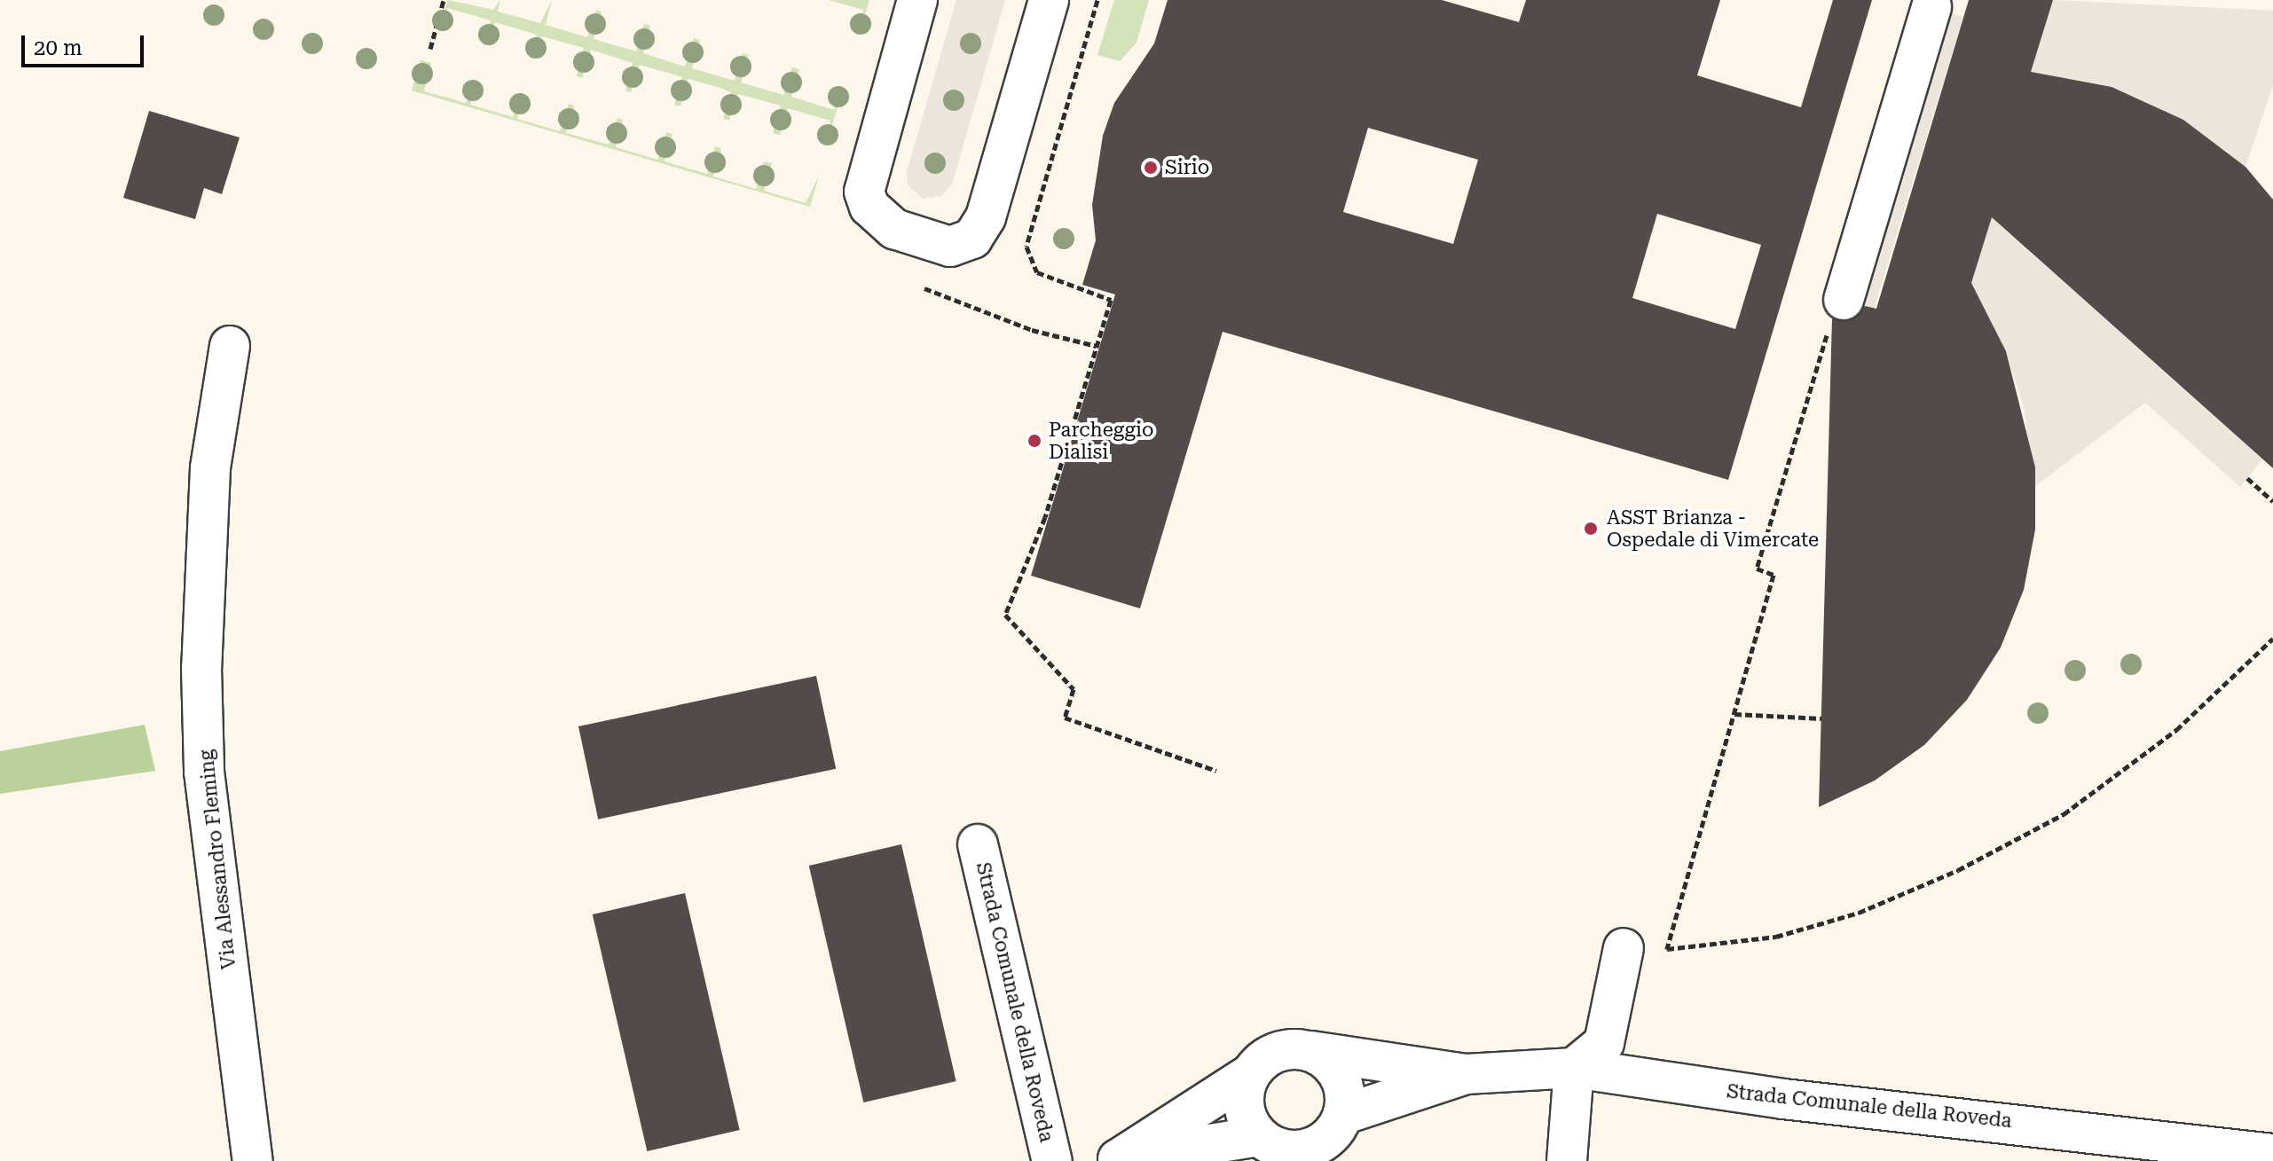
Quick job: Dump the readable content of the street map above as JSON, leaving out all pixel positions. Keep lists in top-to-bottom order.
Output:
{
  "streets": {
    "street": ["Via Alessandro Fleming", "Strada Comunale della Roveda"]
  },
  "places": ["Sirio", "Parcheggio Dialisi", "ASST Brianza - Ospedale di Vimercate"],
  "scale_bar": "20 m"
}
